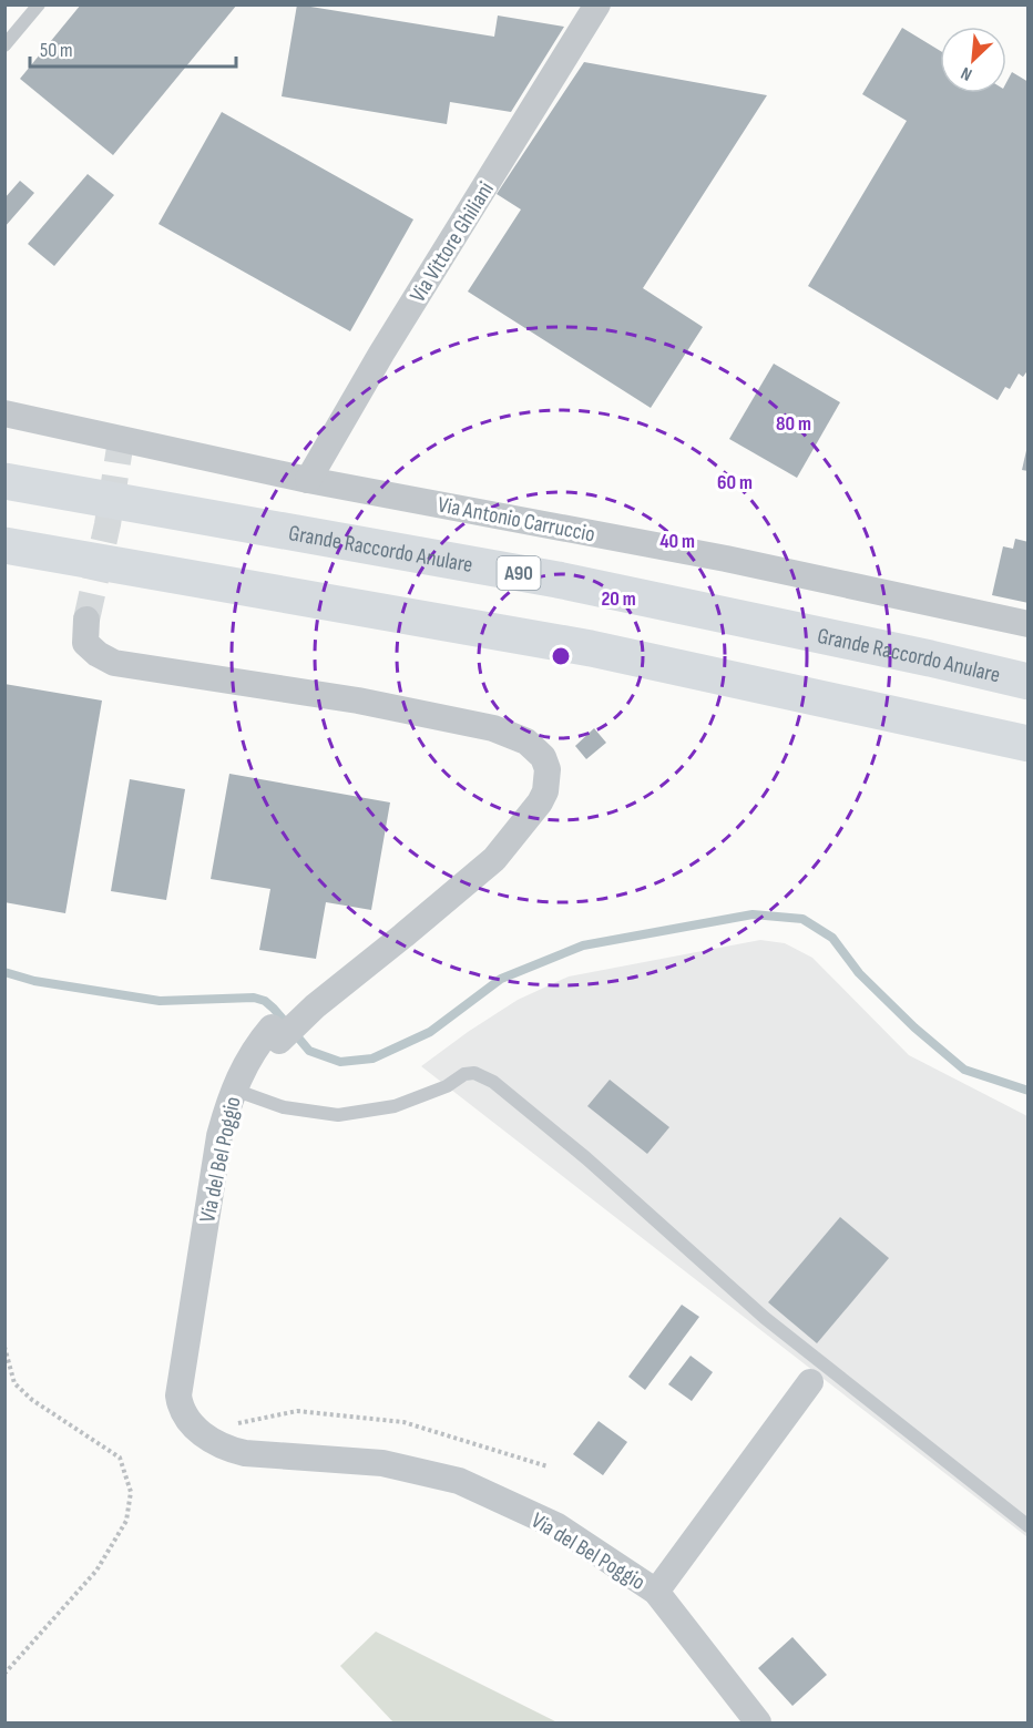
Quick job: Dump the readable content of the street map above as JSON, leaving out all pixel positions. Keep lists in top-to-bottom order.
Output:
{
  "streets": {
    "highway": ["Grande Raccordo Anulare", "A90"],
    "street": ["Via Vittore Ghiliani", "Via Antonio Carruccio", "Via del Bel Poggio"]
  },
  "crossings": [
    ["Via Vittore Ghiliani", "Via Antonio Carruccio"]
  ],
  "scale_bar": "50 m",
  "north": "bottom left",
  "rings": [
    "80 m",
    "60 m",
    "40 m",
    "20 m"
  ]
}
